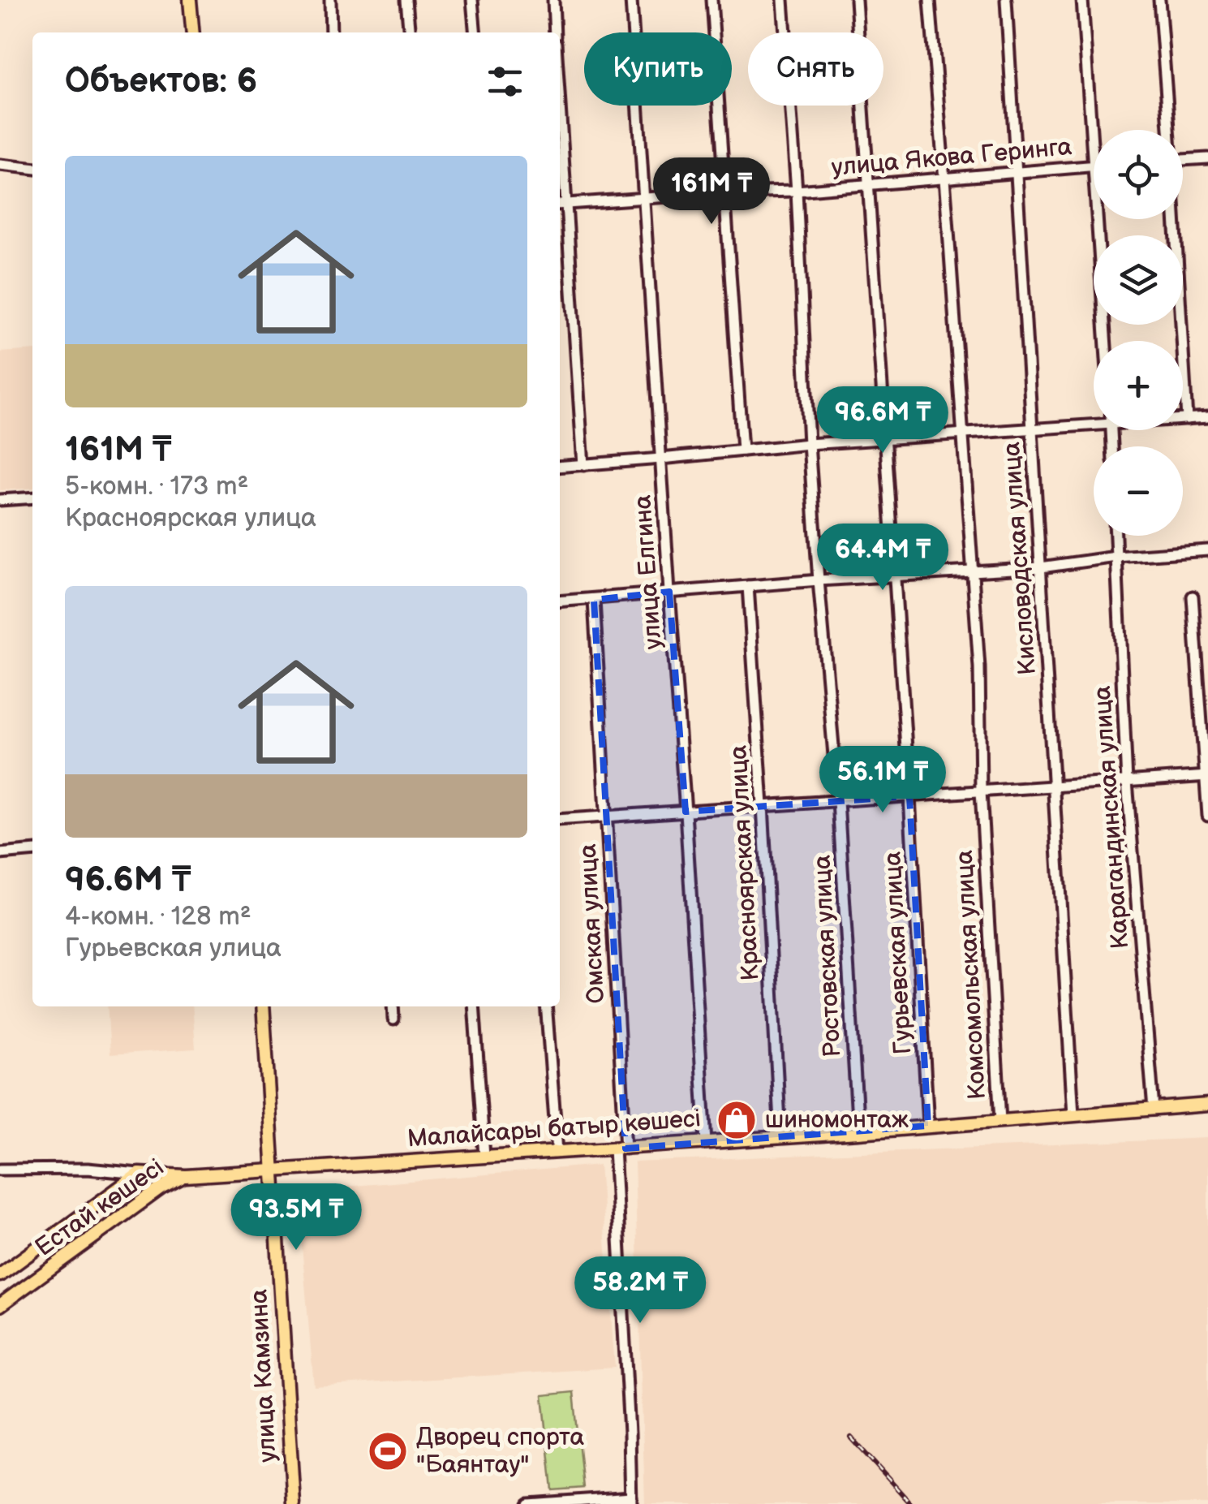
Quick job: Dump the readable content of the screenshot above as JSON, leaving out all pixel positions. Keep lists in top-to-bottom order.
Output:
{
  "streets": {
    "main road": ["Малайсары батыр көшесі", "Естай көшесі", "улица Камзина"],
    "street": [
      "улица Якова Геринга",
      "Кисловодская улица",
      "улица Елгина",
      "Карагандинская улица",
      "Красноярская улица",
      "Омская улица",
      "Гурьевская улица",
      "Ростовская улица",
      "Комсомольская улица"
    ]
  },
  "crossings": [
    ["улица Якова Геринга", "Кисловодская улица"],
    ["улица Якова Геринга", "улица Елгина"],
    ["улица Якова Геринга", "Гурьевская улица"],
    ["улица Якова Геринга", "Ростовская улица"],
    ["улица Якова Геринга", "Комсомольская улица"],
    ["Кисловодская улица", "Малайсары батыр көшесі"],
    ["улица Елгина", "Малайсары батыр көшесі"],
    ["Карагандинская улица", "Малайсары батыр көшесі"],
    ["Красноярская улица", "Малайсары батыр көшесі"],
    ["Омская улица", "Малайсары батыр көшесі"],
    ["Гурьевская улица", "Малайсары батыр көшесі"],
    ["Ростовская улица", "Малайсары батыр көшесі"],
    ["Комсомольская улица", "Малайсары батыр көшесі"],
    ["Малайсары батыр көшесі", "Естай көшесі"],
    ["Малайсары батыр көшесі", "улица Камзина"]
  ],
  "places": {
    "shop": ["шиномонтаж"],
    "sports": ["Дворец спорта \"Баянтау\""]
  },
  "page": {
    "chip": ["Купить", "Снять"],
    "heading": "Объектов: 6",
    "map_buttons": ["+", "−"],
    "list": [
      {
        "name": "161M ₸",
        "note": "5-комн. · 173 m² · Красноярская улица"
      },
      {
        "name": "96.6M ₸",
        "note": "4-комн. · 128 m² · Гурьевская улица"
      }
    ],
    "price": [
      "161M ₸",
      "96.6M ₸",
      "64.4M ₸",
      "56.1M ₸",
      "93.5M ₸",
      "58.2M ₸"
    ]
  }
}
